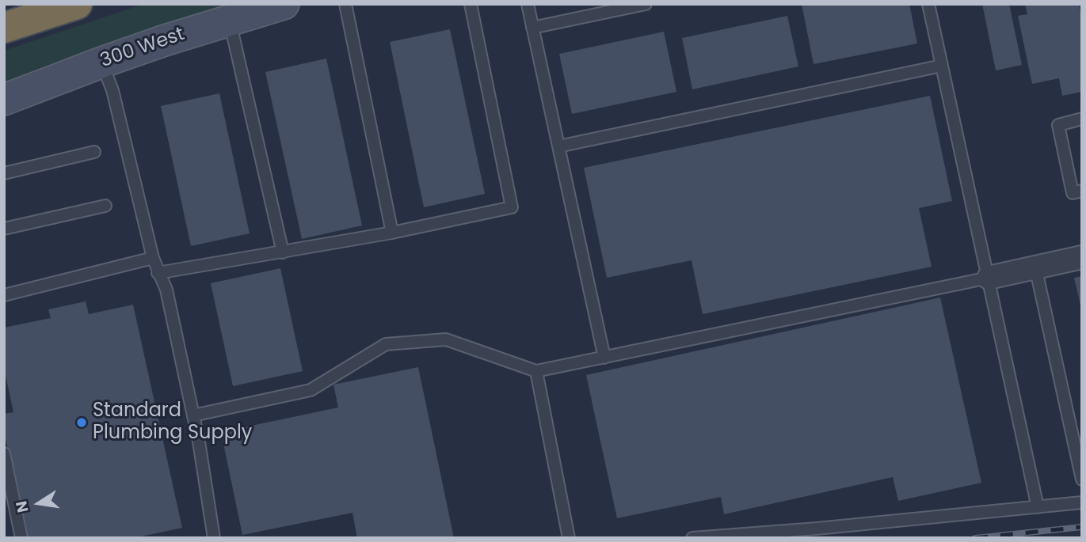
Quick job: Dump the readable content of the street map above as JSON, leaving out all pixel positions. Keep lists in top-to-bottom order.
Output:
{
  "streets": {
    "street": ["300 West"]
  },
  "places": ["Standard Plumbing Supply"],
  "north": "left"
}
